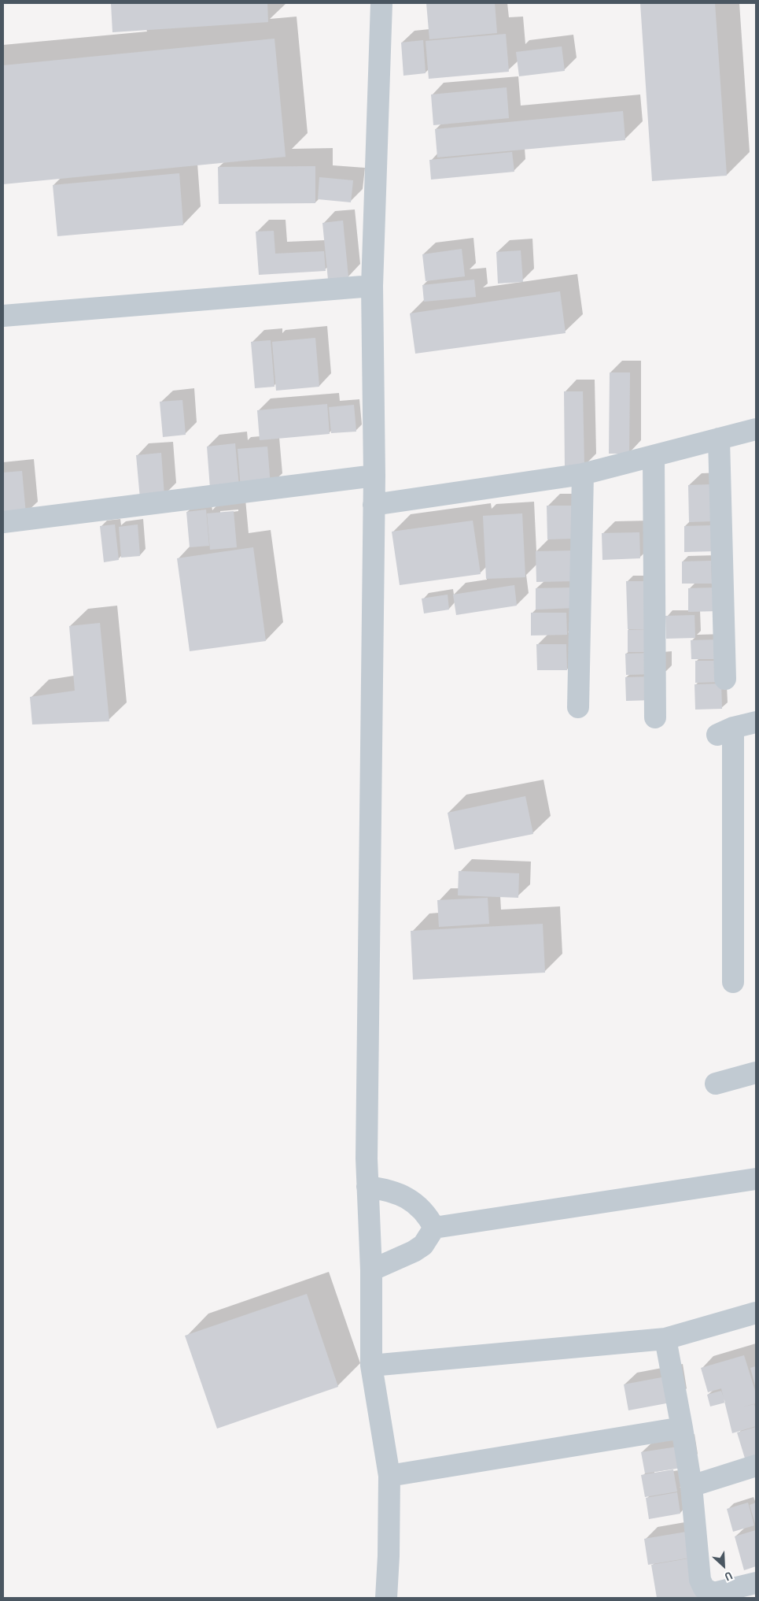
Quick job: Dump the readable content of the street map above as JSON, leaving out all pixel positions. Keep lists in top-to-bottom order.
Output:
{
  "north": "bottom right"
}
